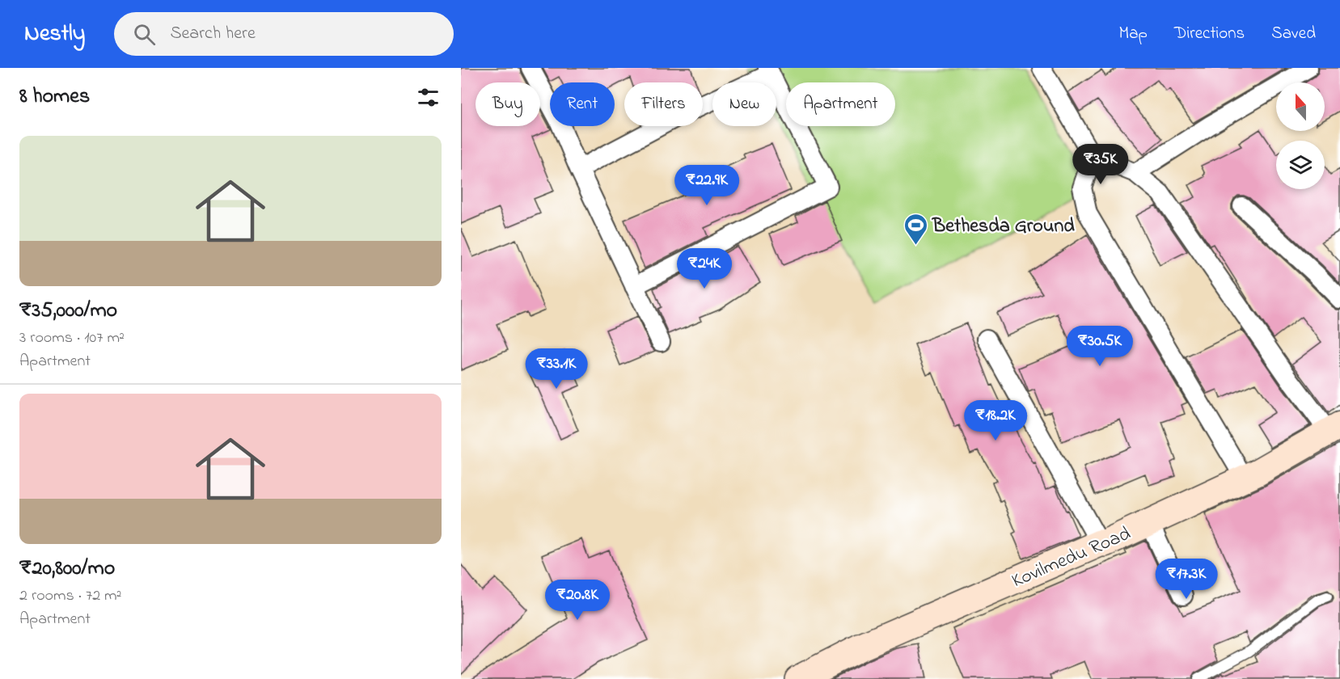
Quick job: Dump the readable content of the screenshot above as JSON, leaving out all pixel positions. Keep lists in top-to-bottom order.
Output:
{
  "streets": {
    "street": ["Kovilmedu Road"]
  },
  "places": {
    "sports": ["Bethesda Ground"]
  },
  "north": "top",
  "page": {
    "header": "Nestly",
    "search": "Search here",
    "nav": ["Map", "Directions", "Saved"],
    "heading": "8 homes",
    "chip": [
      "Buy",
      "Rent",
      "Filters",
      "New",
      "Apartment"
    ],
    "list": [
      {
        "name": "₹35,000/mo",
        "note": "3 rooms · 107 m² · Apartment"
      },
      {
        "name": "₹20,800/mo",
        "note": "2 rooms · 72 m² · Apartment"
      }
    ],
    "price": [
      "₹35K",
      "₹22.9K",
      "₹24K",
      "₹30.5K",
      "₹33.1K",
      "₹18.2K",
      "₹17.3K",
      "₹20.8K"
    ]
  }
}
